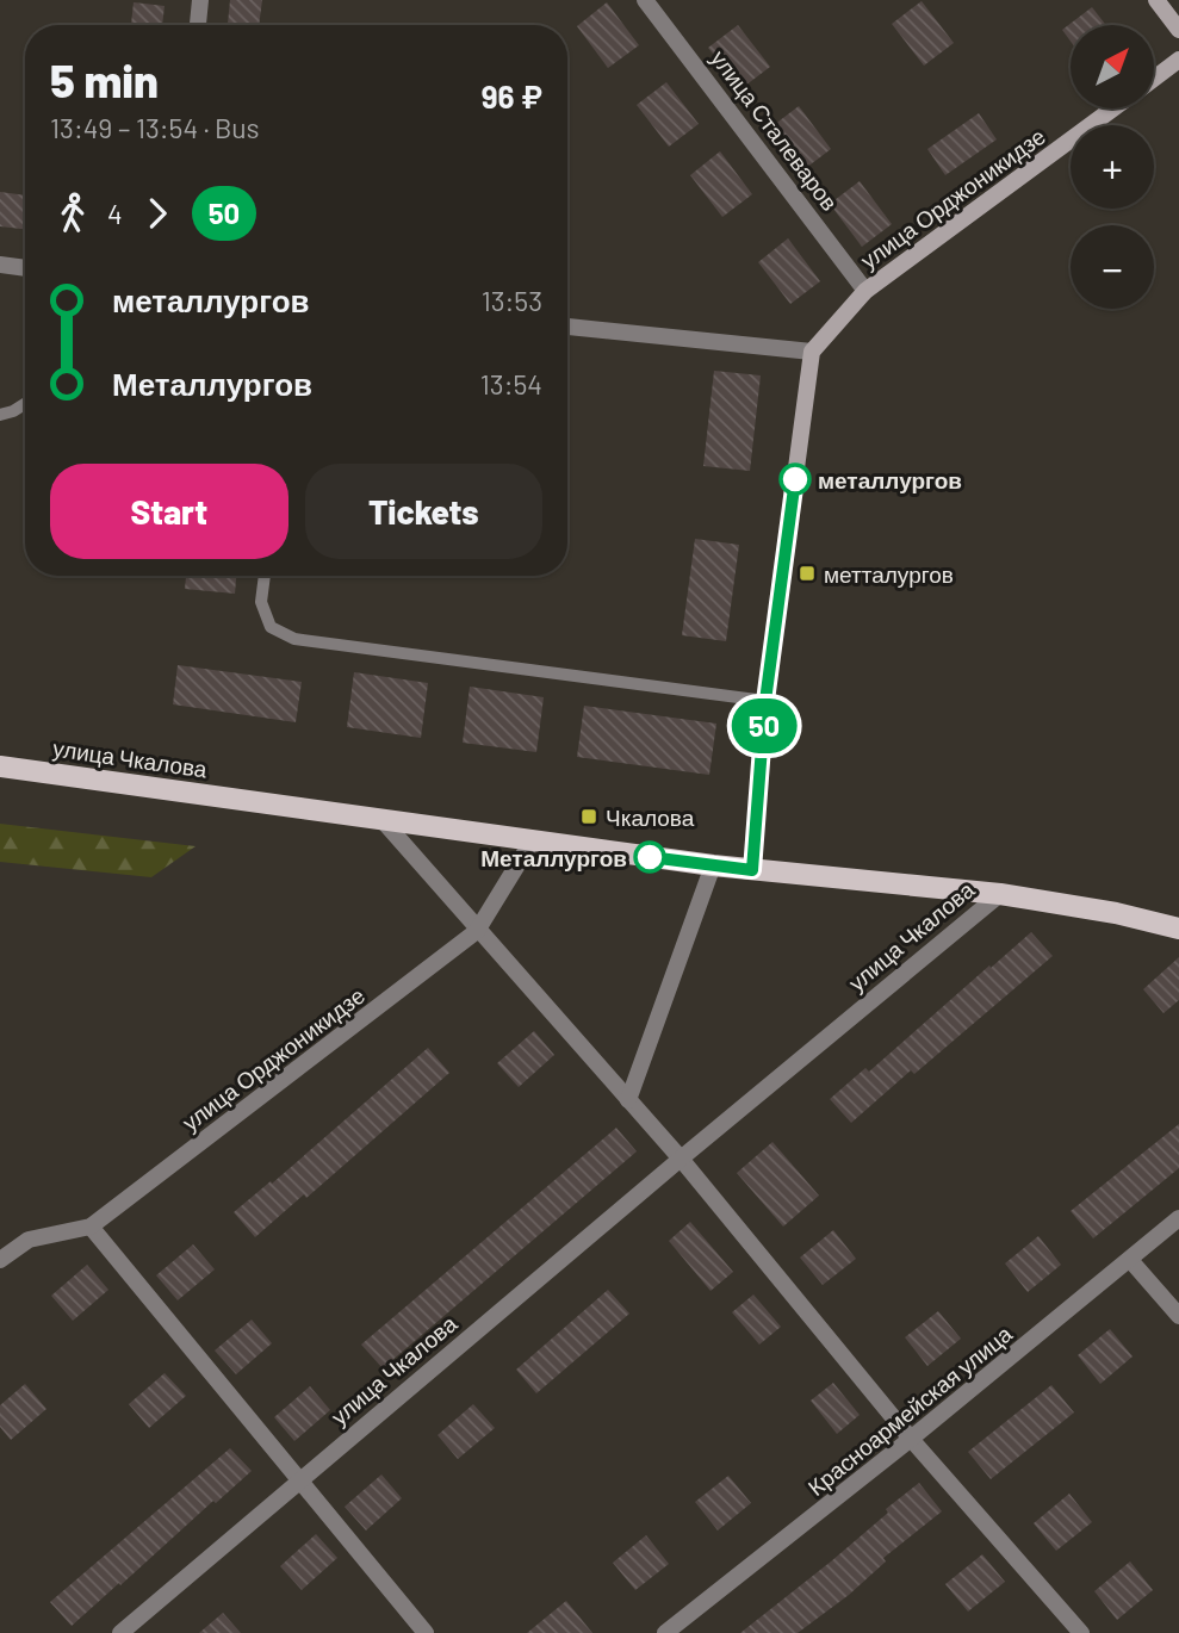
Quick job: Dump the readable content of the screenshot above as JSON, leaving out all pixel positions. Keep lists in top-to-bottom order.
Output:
{
  "streets": {
    "main road": ["улица Орджоникидзе", "улица Чкалова"],
    "street": ["улица Сталеваров", "Красноармейская улица"]
  },
  "crossings": [
    ["улица Сталеваров", "улица Орджоникидзе"],
    ["улица Орджоникидзе", "улица Чкалова"]
  ],
  "places": {
    "other": ["металлургов", "Металлургов"],
    "transit": ["метталургов", "Чкалова"]
  },
  "lines": ["bus line 50"],
  "north": "top right",
  "page": {
    "on_map": "50",
    "map_buttons": ["+", "−"],
    "heading": ["5 min", "13:49 – 13:54 · Bus", "96 ₽"],
    "legs": ["4", "50"],
    "list": [
      {
        "name": "металлургов",
        "value": "13:53"
      },
      {
        "name": "Металлургов",
        "value": "13:54"
      }
    ],
    "buttons": ["Start", "Tickets"]
  }
}
